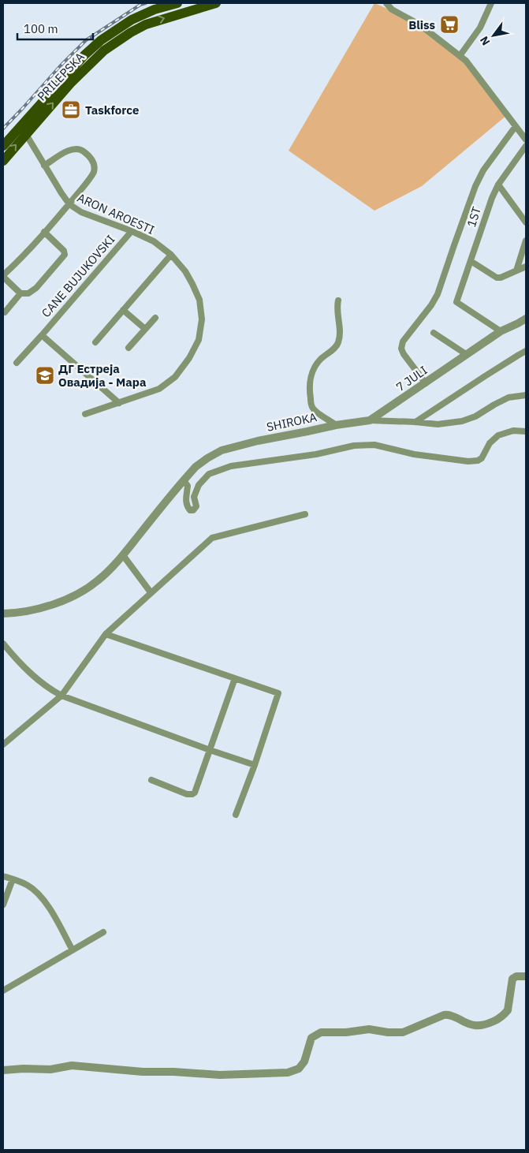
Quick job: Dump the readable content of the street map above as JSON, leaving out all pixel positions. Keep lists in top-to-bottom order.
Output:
{
  "streets": {
    "main road": ["PRILEPSKA"],
    "street": [
      "ARON AROESTI",
      "1ST",
      "CANE BUJUKOVSKI",
      "7 JULI",
      "SHIROKA"
    ]
  },
  "crossings": [
    ["PRILEPSKA", "ARON AROESTI"],
    ["ARON AROESTI", "CANE BUJUKOVSKI"],
    ["1ST", "7 JULI"],
    ["7 JULI", "SHIROKA"]
  ],
  "places": {
    "supermarket": ["Bliss"],
    "office": ["Taskforce"],
    "school or university": ["ДГ Естреја Овадија - Мара"]
  },
  "scale_bar": "100 m",
  "north": "bottom left"
}
